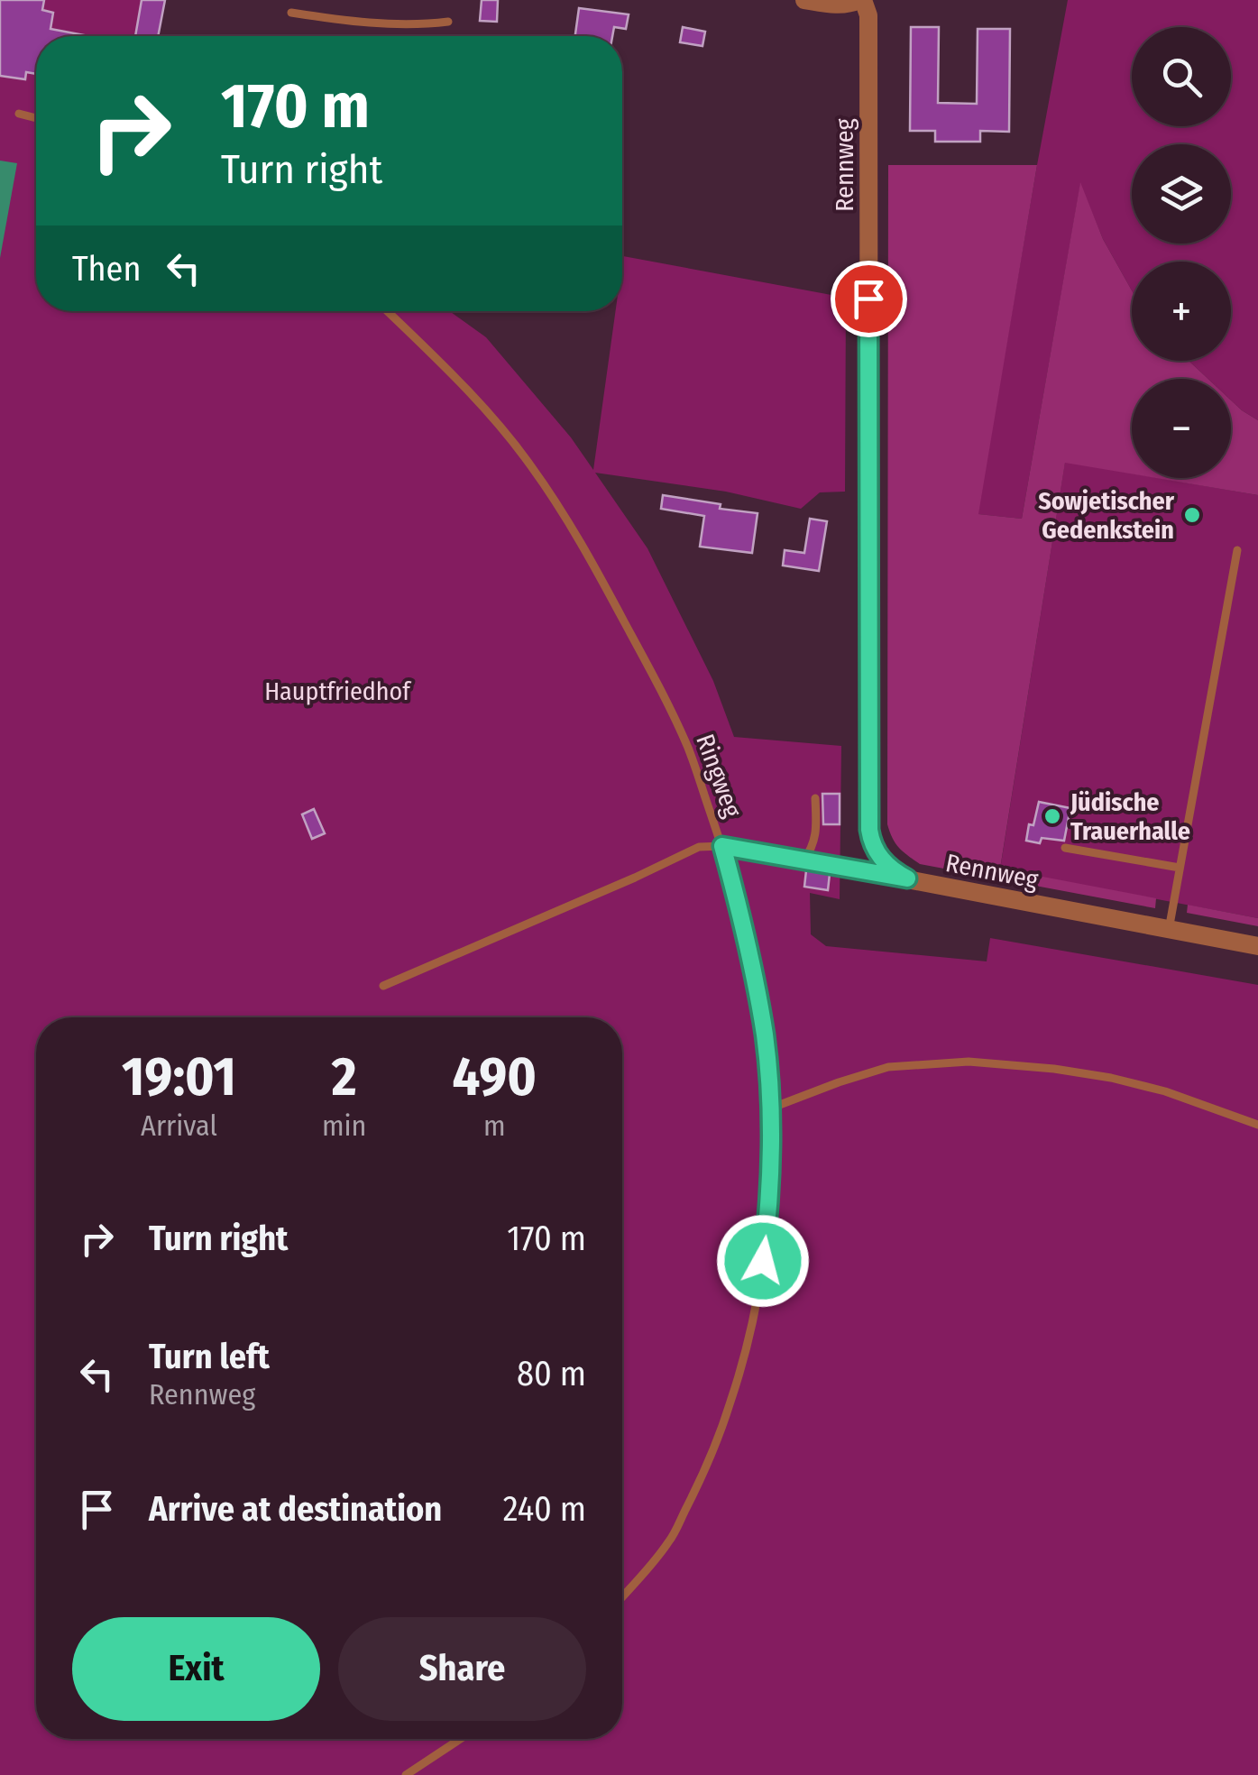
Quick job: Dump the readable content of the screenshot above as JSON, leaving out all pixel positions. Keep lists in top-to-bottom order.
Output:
{
  "streets": {
    "street": ["Rennweg"],
    "lane": ["Ringweg"]
  },
  "parks": ["Hauptfriedhof"],
  "places": ["Sowjetischer Gedenkstein", "Jüdische Trauerhalle"],
  "page": {
    "map_buttons": ["+", "−"],
    "turn": ["170 m", "Turn right"],
    "then": "Then",
    "eta": [
      "19:01",
      "Arrival",
      "2",
      "min",
      "490",
      "m"
    ],
    "list": [
      {
        "name": "Turn right",
        "value": "170 m"
      },
      {
        "name": "Turn left",
        "note": "Rennweg",
        "value": "80 m"
      },
      {
        "name": "Arrive at destination",
        "value": "240 m"
      }
    ],
    "buttons": ["Exit", "Share"]
  }
}
